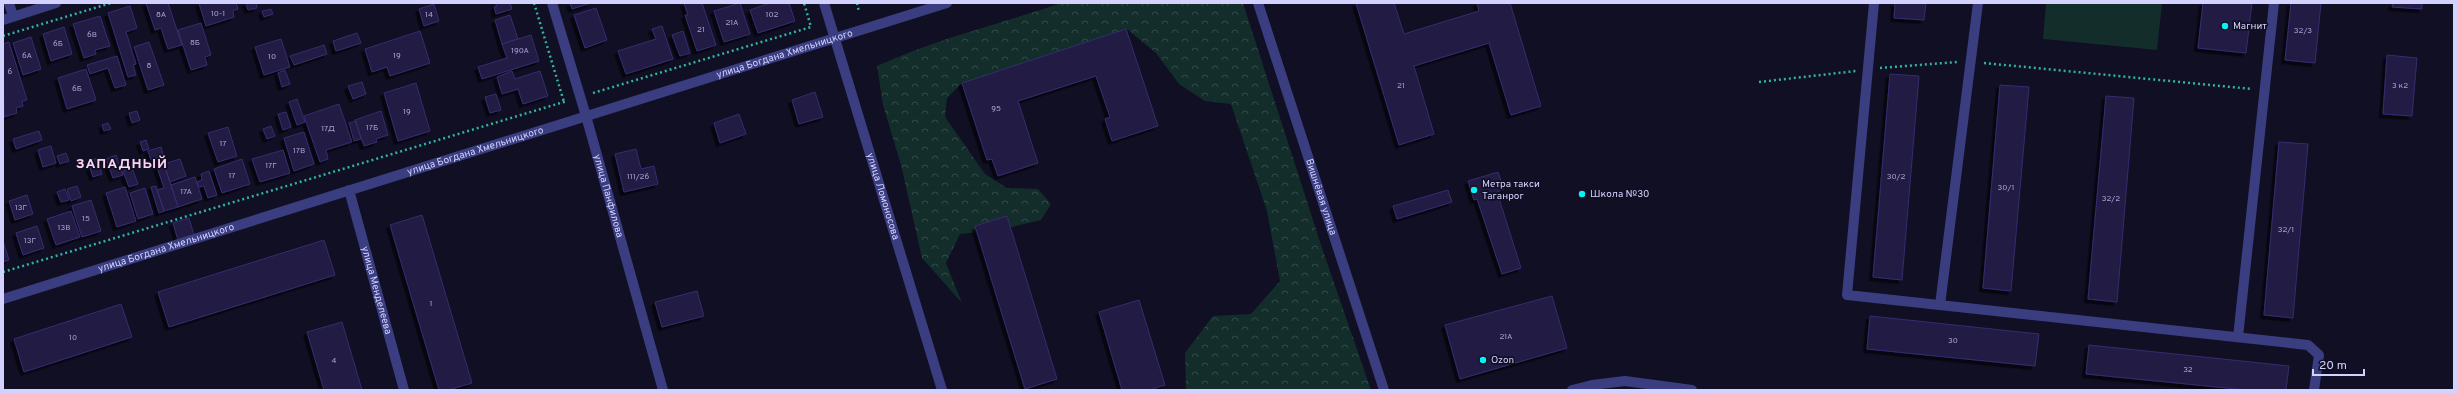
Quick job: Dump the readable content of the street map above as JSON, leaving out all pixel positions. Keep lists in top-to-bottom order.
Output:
{
  "streets": {
    "street": [
      "улица Богдана Хмельницкого",
      "улица Панфилова",
      "Вишнёвая улица",
      "улица Ломоносова",
      "улица Менделеева"
    ]
  },
  "crossings": [
    ["улица Богдана Хмельницкого", "улица Панфилова"],
    ["улица Богдана Хмельницкого", "улица Ломоносова"],
    ["улица Богдана Хмельницкого", "улица Менделеева"]
  ],
  "districts": ["ЗАПАДНЫЙ"],
  "places": [
    "Магнит",
    "Метра такси Таганрог",
    "Школа №30",
    "Ozon"
  ],
  "house_numbers": [
    "10-1",
    "8А",
    "14",
    "102",
    "21А",
    "21",
    "32/3",
    "6В",
    "8Б",
    "6Б",
    "190А",
    "6А",
    "19",
    "10",
    "8",
    "6",
    "21",
    "3 к2",
    "6Б",
    "95",
    "19",
    "17Б",
    "17Д",
    "17",
    "17В",
    "17Г",
    "17",
    "111/26",
    "30/2",
    "30/1",
    "17А",
    "32/2",
    "13Г",
    "15",
    "13В",
    "32/1",
    "13Г",
    "1",
    "21А",
    "10",
    "30",
    "4",
    "32"
  ],
  "scale_bar": "20 m"
}
